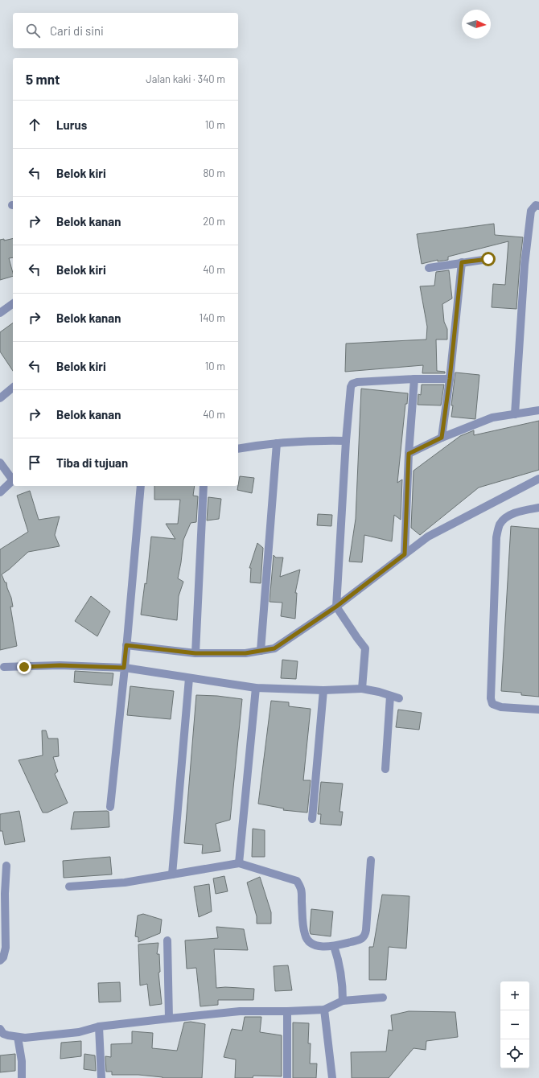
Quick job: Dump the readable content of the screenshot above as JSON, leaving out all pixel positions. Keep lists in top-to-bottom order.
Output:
{
  "north": "right",
  "page": {
    "search": "Cari di sini",
    "heading": ["5 mnt", "Jalan kaki · 340 m"],
    "list": [
      ["Lurus", "10 m"],
      ["Belok kiri", "80 m"],
      ["Belok kanan", "20 m"],
      ["Belok kiri", "40 m"],
      ["Belok kanan", "140 m"],
      ["Belok kiri", "10 m"],
      ["Belok kanan", "40 m"],
      "Tiba di tujuan"
    ],
    "map_buttons": ["+", "−"]
  }
}
